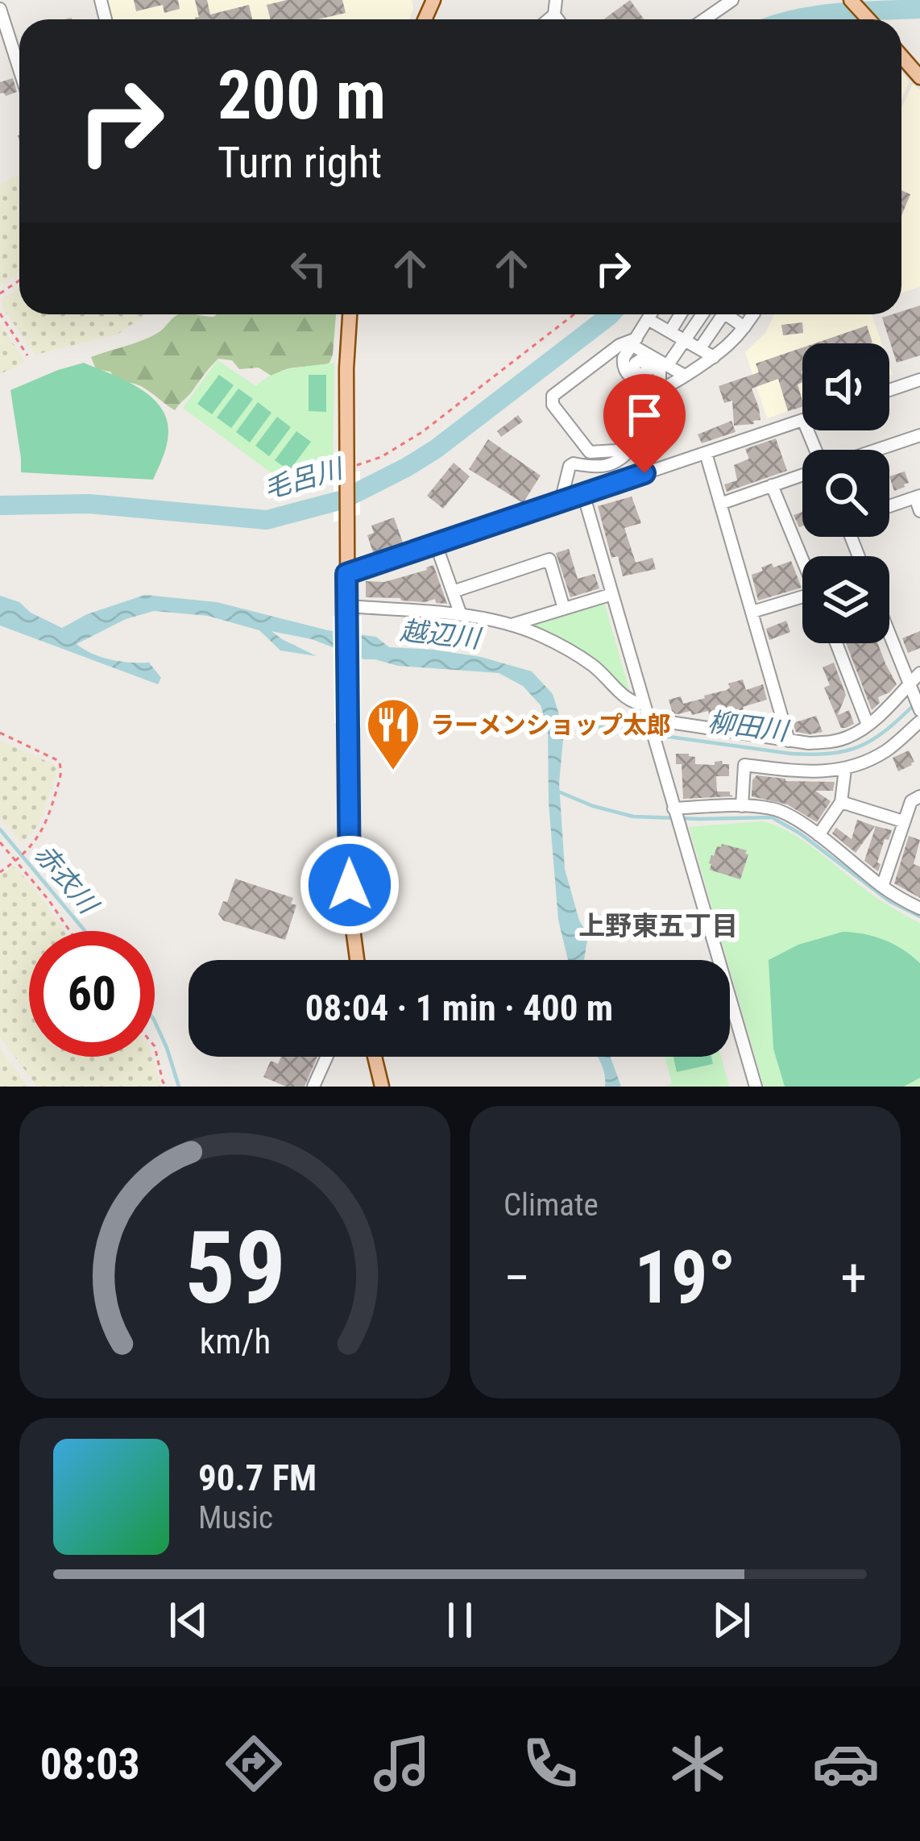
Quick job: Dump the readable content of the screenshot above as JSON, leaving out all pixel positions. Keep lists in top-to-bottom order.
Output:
{
  "districts": ["上野東五丁目"],
  "water": [
    "毛呂川",
    "越辺川",
    "柳田川",
    "赤衣川"
  ],
  "places": {
    "restaurant": ["ラーメンショップ太郎"]
  },
  "page": {
    "turn": ["200 m", "Turn right"],
    "limit": "60",
    "trip": "08:04 · 1 min · 400 m",
    "tile": "Climate",
    "heat": ["−", "19°", "+"],
    "song": ["90.7 FM", "Music"],
    "tabs": "08:03",
    "gauge": ["59", "km/h"]
  }
}
